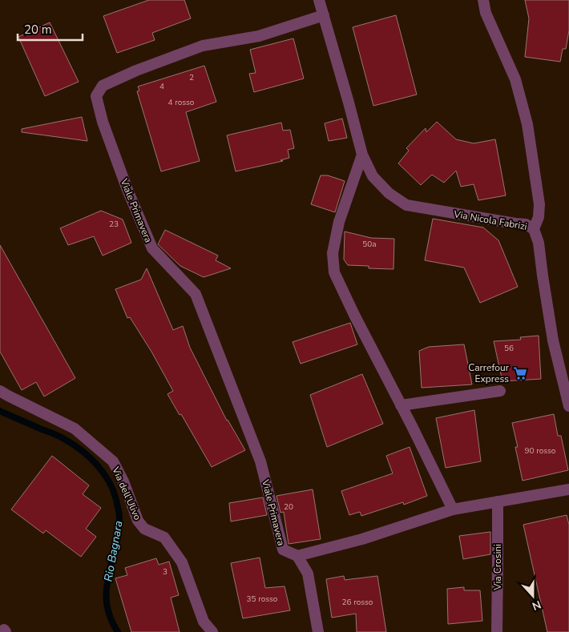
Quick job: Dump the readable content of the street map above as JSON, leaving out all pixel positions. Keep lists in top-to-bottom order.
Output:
{
  "streets": {
    "street": [
      "Viale Primavera",
      "Via Nicola Fabrizi",
      "Via dell'Ulivo",
      "Via Crosini"
    ]
  },
  "crossings": [
    ["Viale Primavera", "Via Nicola Fabrizi"]
  ],
  "water": ["Rio Bagnara"],
  "places": {
    "supermarket": ["Carrefour Express"]
  },
  "house_numbers": [
    "2",
    "4",
    "4 rosso",
    "23",
    "50a",
    "56",
    "90 rosso",
    "20",
    "3",
    "35 rosso",
    "26 rosso"
  ],
  "scale_bar": "20 m",
  "north": "bottom"
}
